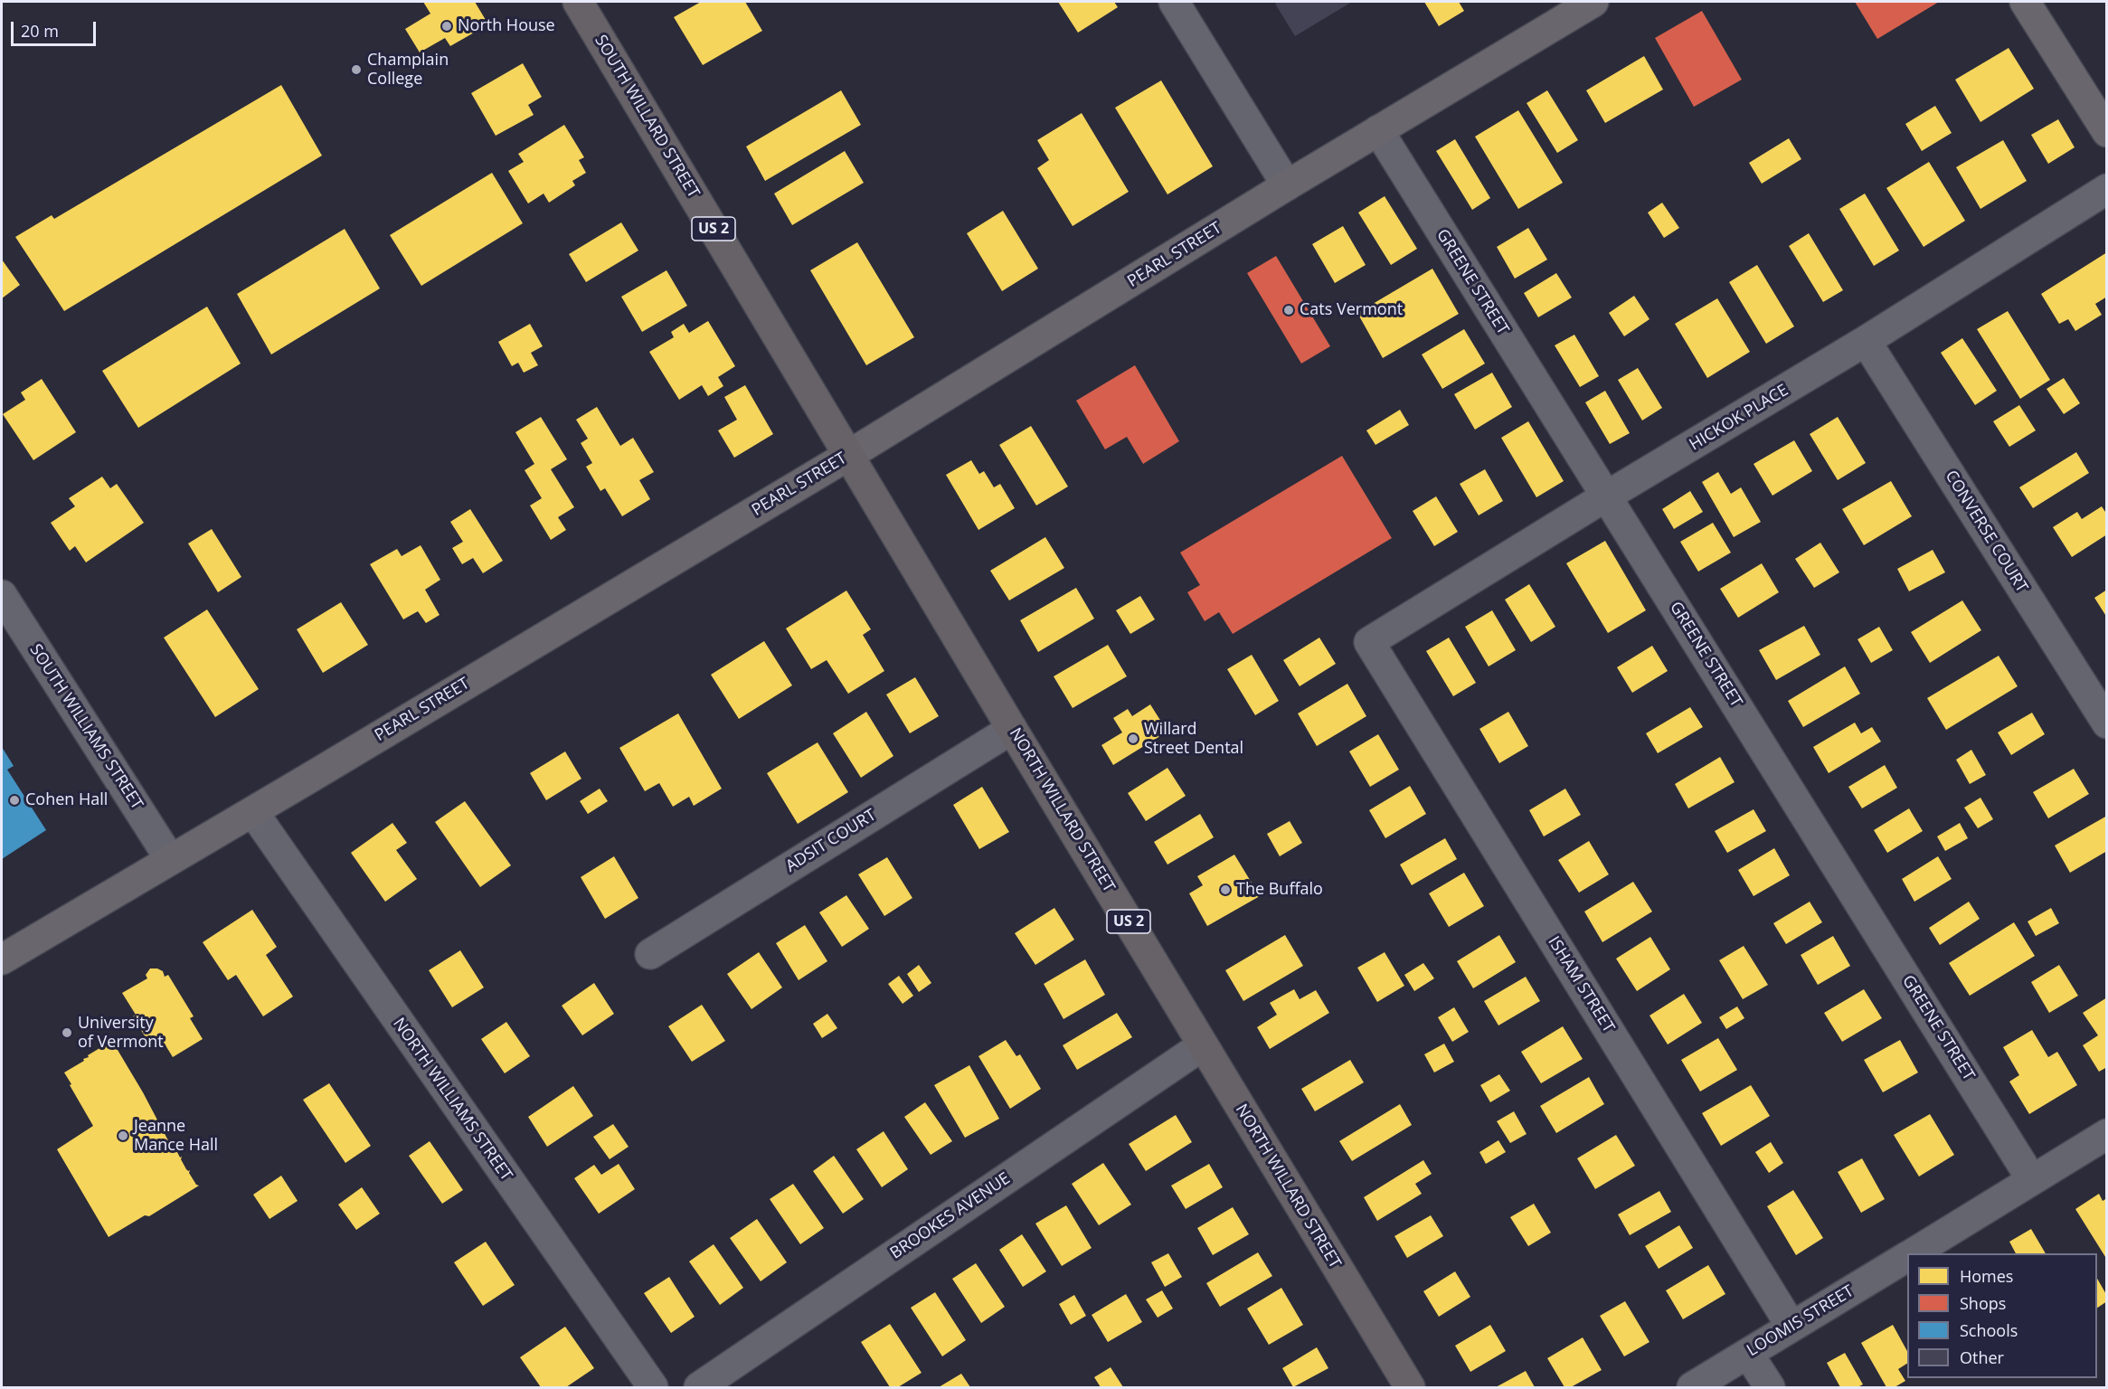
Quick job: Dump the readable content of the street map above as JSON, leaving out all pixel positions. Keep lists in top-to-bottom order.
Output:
{
  "streets": {
    "main road": [
      "SOUTH WILLARD STREET",
      "US 2",
      "PEARL STREET",
      "NORTH WILLARD STREET"
    ],
    "street": [
      "GREENE STREET",
      "HICKOK PLACE",
      "CONVERSE COURT",
      "SOUTH WILLIAMS STREET",
      "ADSIT COURT",
      "ISHAM STREET",
      "NORTH WILLIAMS STREET",
      "BROOKES AVENUE",
      "LOOMIS STREET"
    ]
  },
  "crossings": [
    ["SOUTH WILLARD STREET", "PEARL STREET"],
    ["SOUTH WILLARD STREET", "NORTH WILLARD STREET"],
    ["PEARL STREET", "GREENE STREET"],
    ["PEARL STREET", "SOUTH WILLIAMS STREET"],
    ["PEARL STREET", "NORTH WILLARD STREET"],
    ["PEARL STREET", "NORTH WILLIAMS STREET"],
    ["GREENE STREET", "HICKOK PLACE"],
    ["GREENE STREET", "LOOMIS STREET"],
    ["HICKOK PLACE", "CONVERSE COURT"],
    ["HICKOK PLACE", "ISHAM STREET"],
    ["NORTH WILLARD STREET", "ADSIT COURT"],
    ["NORTH WILLARD STREET", "BROOKES AVENUE"],
    ["ISHAM STREET", "LOOMIS STREET"]
  ],
  "places": [
    "North House",
    "Champlain College",
    "Cats Vermont",
    "Willard Street Dental",
    "Cohen Hall",
    "The Buffalo",
    "University of Vermont",
    "Jeanne Mance Hall"
  ],
  "legend": [
    "Homes",
    "Shops",
    "Schools",
    "Other"
  ],
  "scale_bar": "20 m"
}
